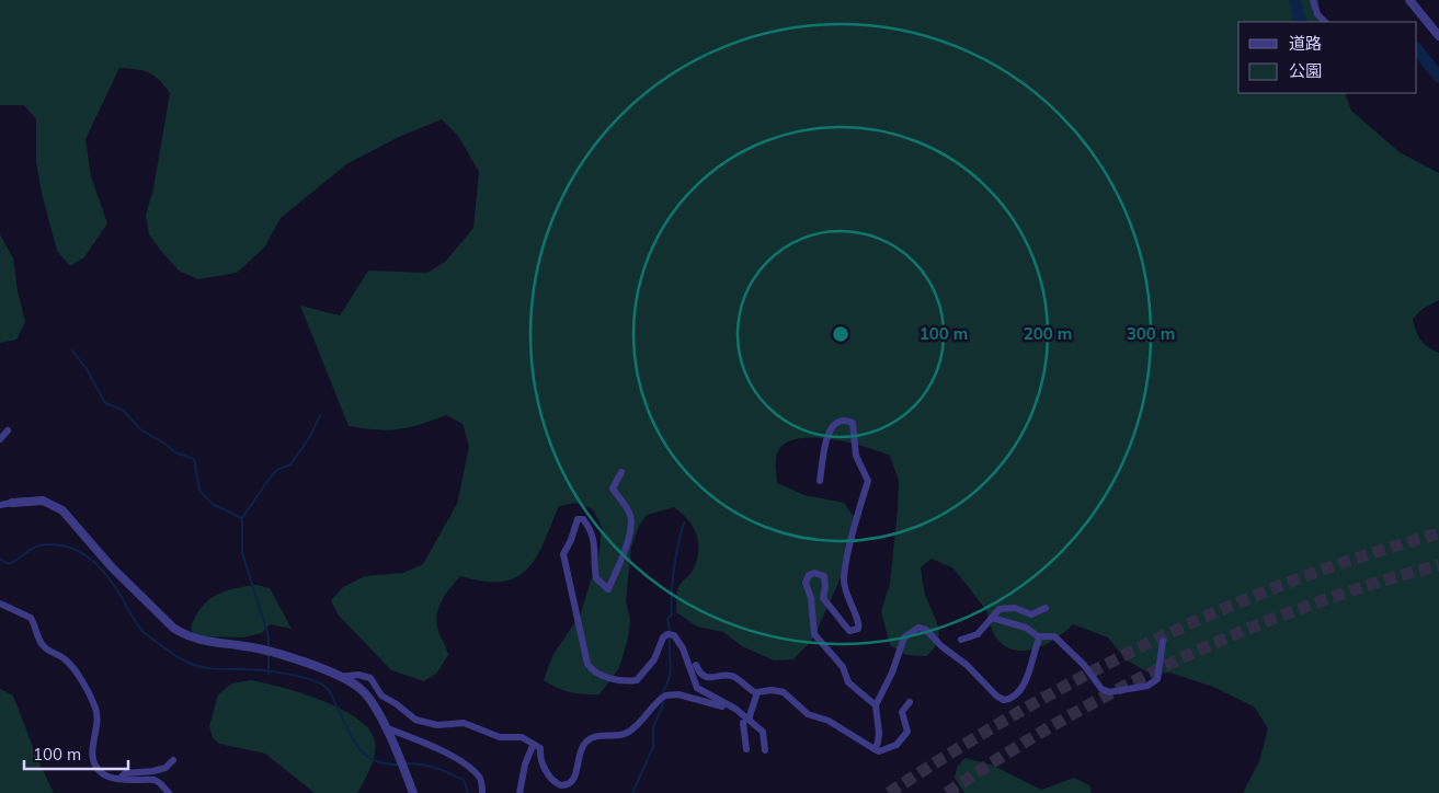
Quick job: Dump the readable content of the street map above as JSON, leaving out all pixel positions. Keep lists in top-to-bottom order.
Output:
{
  "legend": ["道路", "公園"],
  "scale_bar": "100 m",
  "rings": ["100 m", "200 m", "300 m"]
}
